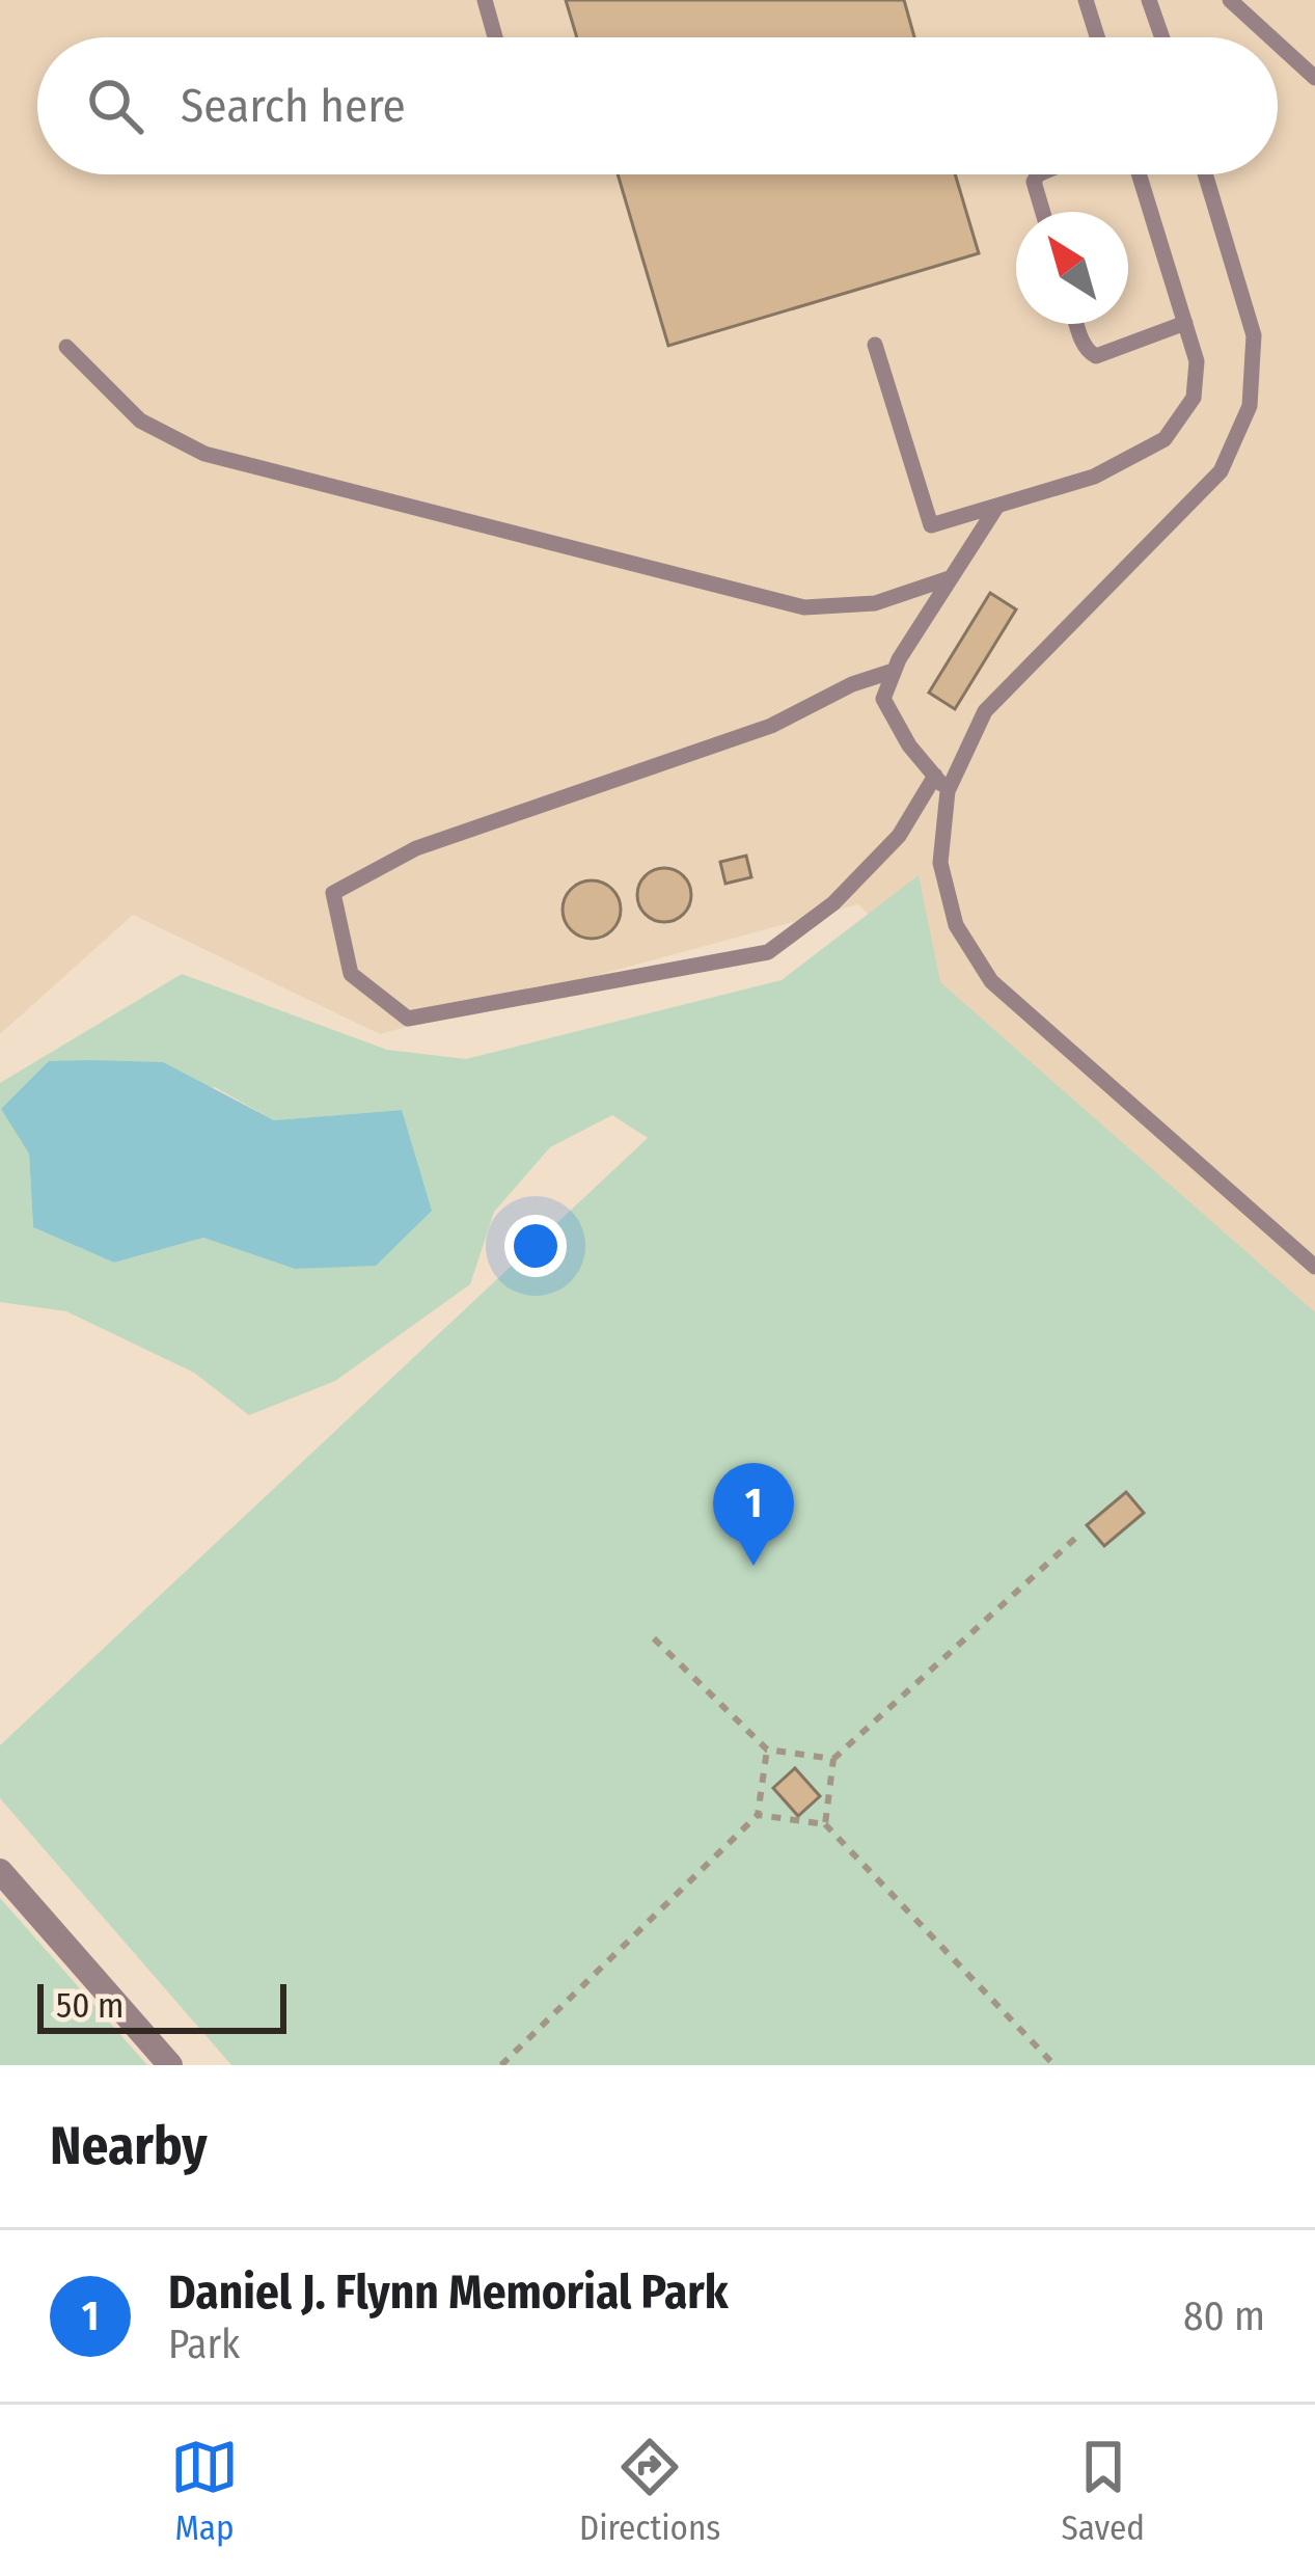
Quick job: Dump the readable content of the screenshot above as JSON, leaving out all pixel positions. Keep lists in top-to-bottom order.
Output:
{
  "scale_bar": "50 m",
  "north": "top left",
  "page": {
    "search": "Search here",
    "pins": "1",
    "scale": "50 m",
    "heading": "Nearby",
    "list": [
      {
        "mark": "1",
        "name": "Daniel J. Flynn Memorial Park",
        "note": "Park",
        "value": "80 m"
      }
    ],
    "nav": ["Map", "Directions", "Saved"]
  }
}
